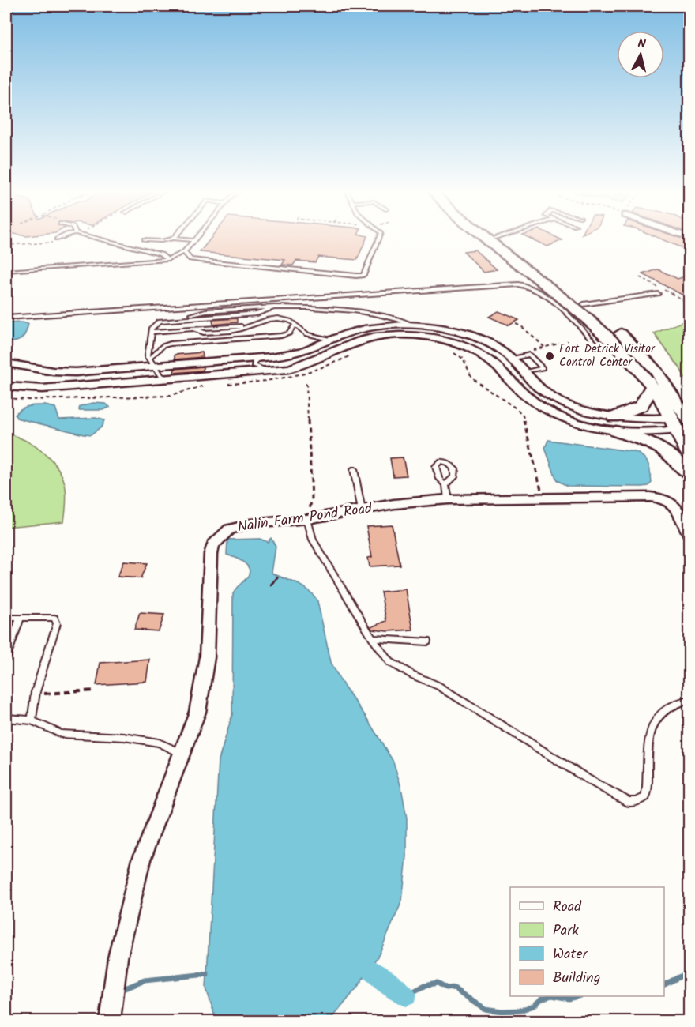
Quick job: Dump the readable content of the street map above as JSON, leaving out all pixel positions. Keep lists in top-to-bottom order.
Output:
{
  "streets": {
    "street": ["Nalin Farm Pond Road"]
  },
  "places": ["Fort Detrick Visitor Control Center"],
  "legend": [
    "Road",
    "Park",
    "Water",
    "Building"
  ],
  "north": "top"
}
